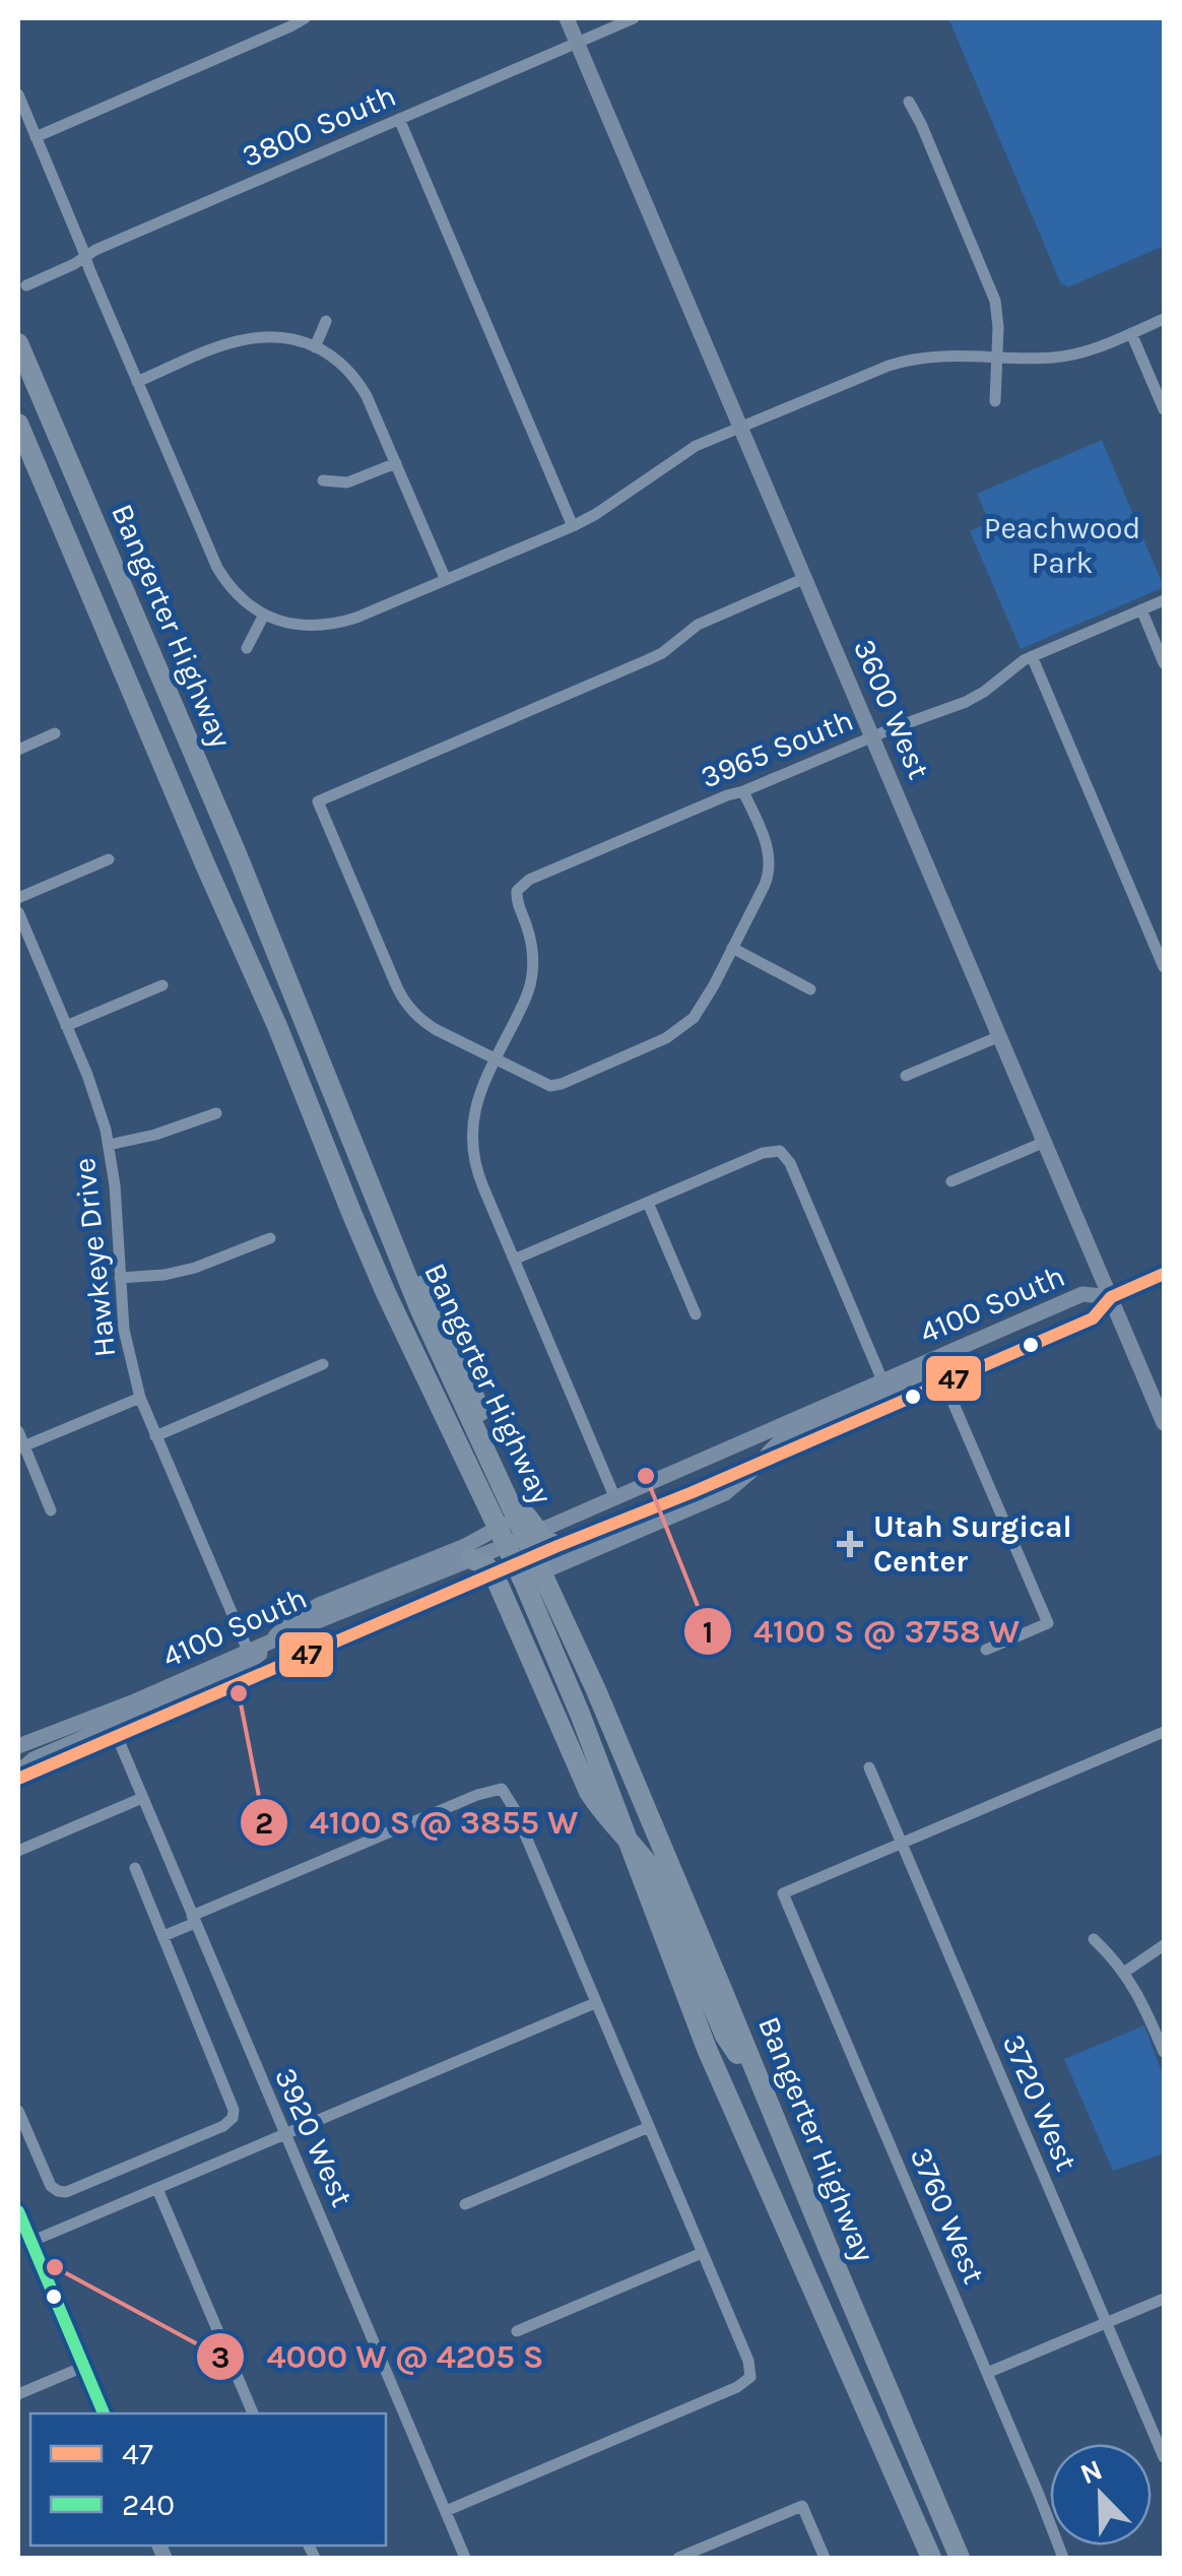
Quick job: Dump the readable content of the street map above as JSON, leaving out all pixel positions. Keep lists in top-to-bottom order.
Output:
{
  "streets": {
    "highway": ["Bangerter Highway"],
    "main road": ["3600 West", "4100 South"],
    "street": [
      "3800 South",
      "3965 South",
      "Hawkeye Drive",
      "3720 West",
      "3920 West",
      "3760 West"
    ]
  },
  "crossings": [
    ["3800 South", "3600 West"],
    ["Bangerter Highway", "4100 South"],
    ["3600 West", "3965 South"],
    ["3600 West", "4100 South"],
    ["Hawkeye Drive", "4100 South"],
    ["4100 South", "3920 West"],
    ["3720 West", "3760 West"]
  ],
  "parks": ["Peachwood Park"],
  "places": {
    "other": ["4100 S @ 3758 W", "4100 S @ 3855 W", "4000 W @ 4205 S"],
    "health": ["Utah Surgical Center"]
  },
  "lines": ["transit line 47", "transit line 240"],
  "legend": ["47", "240"],
  "north": "top left"
}
